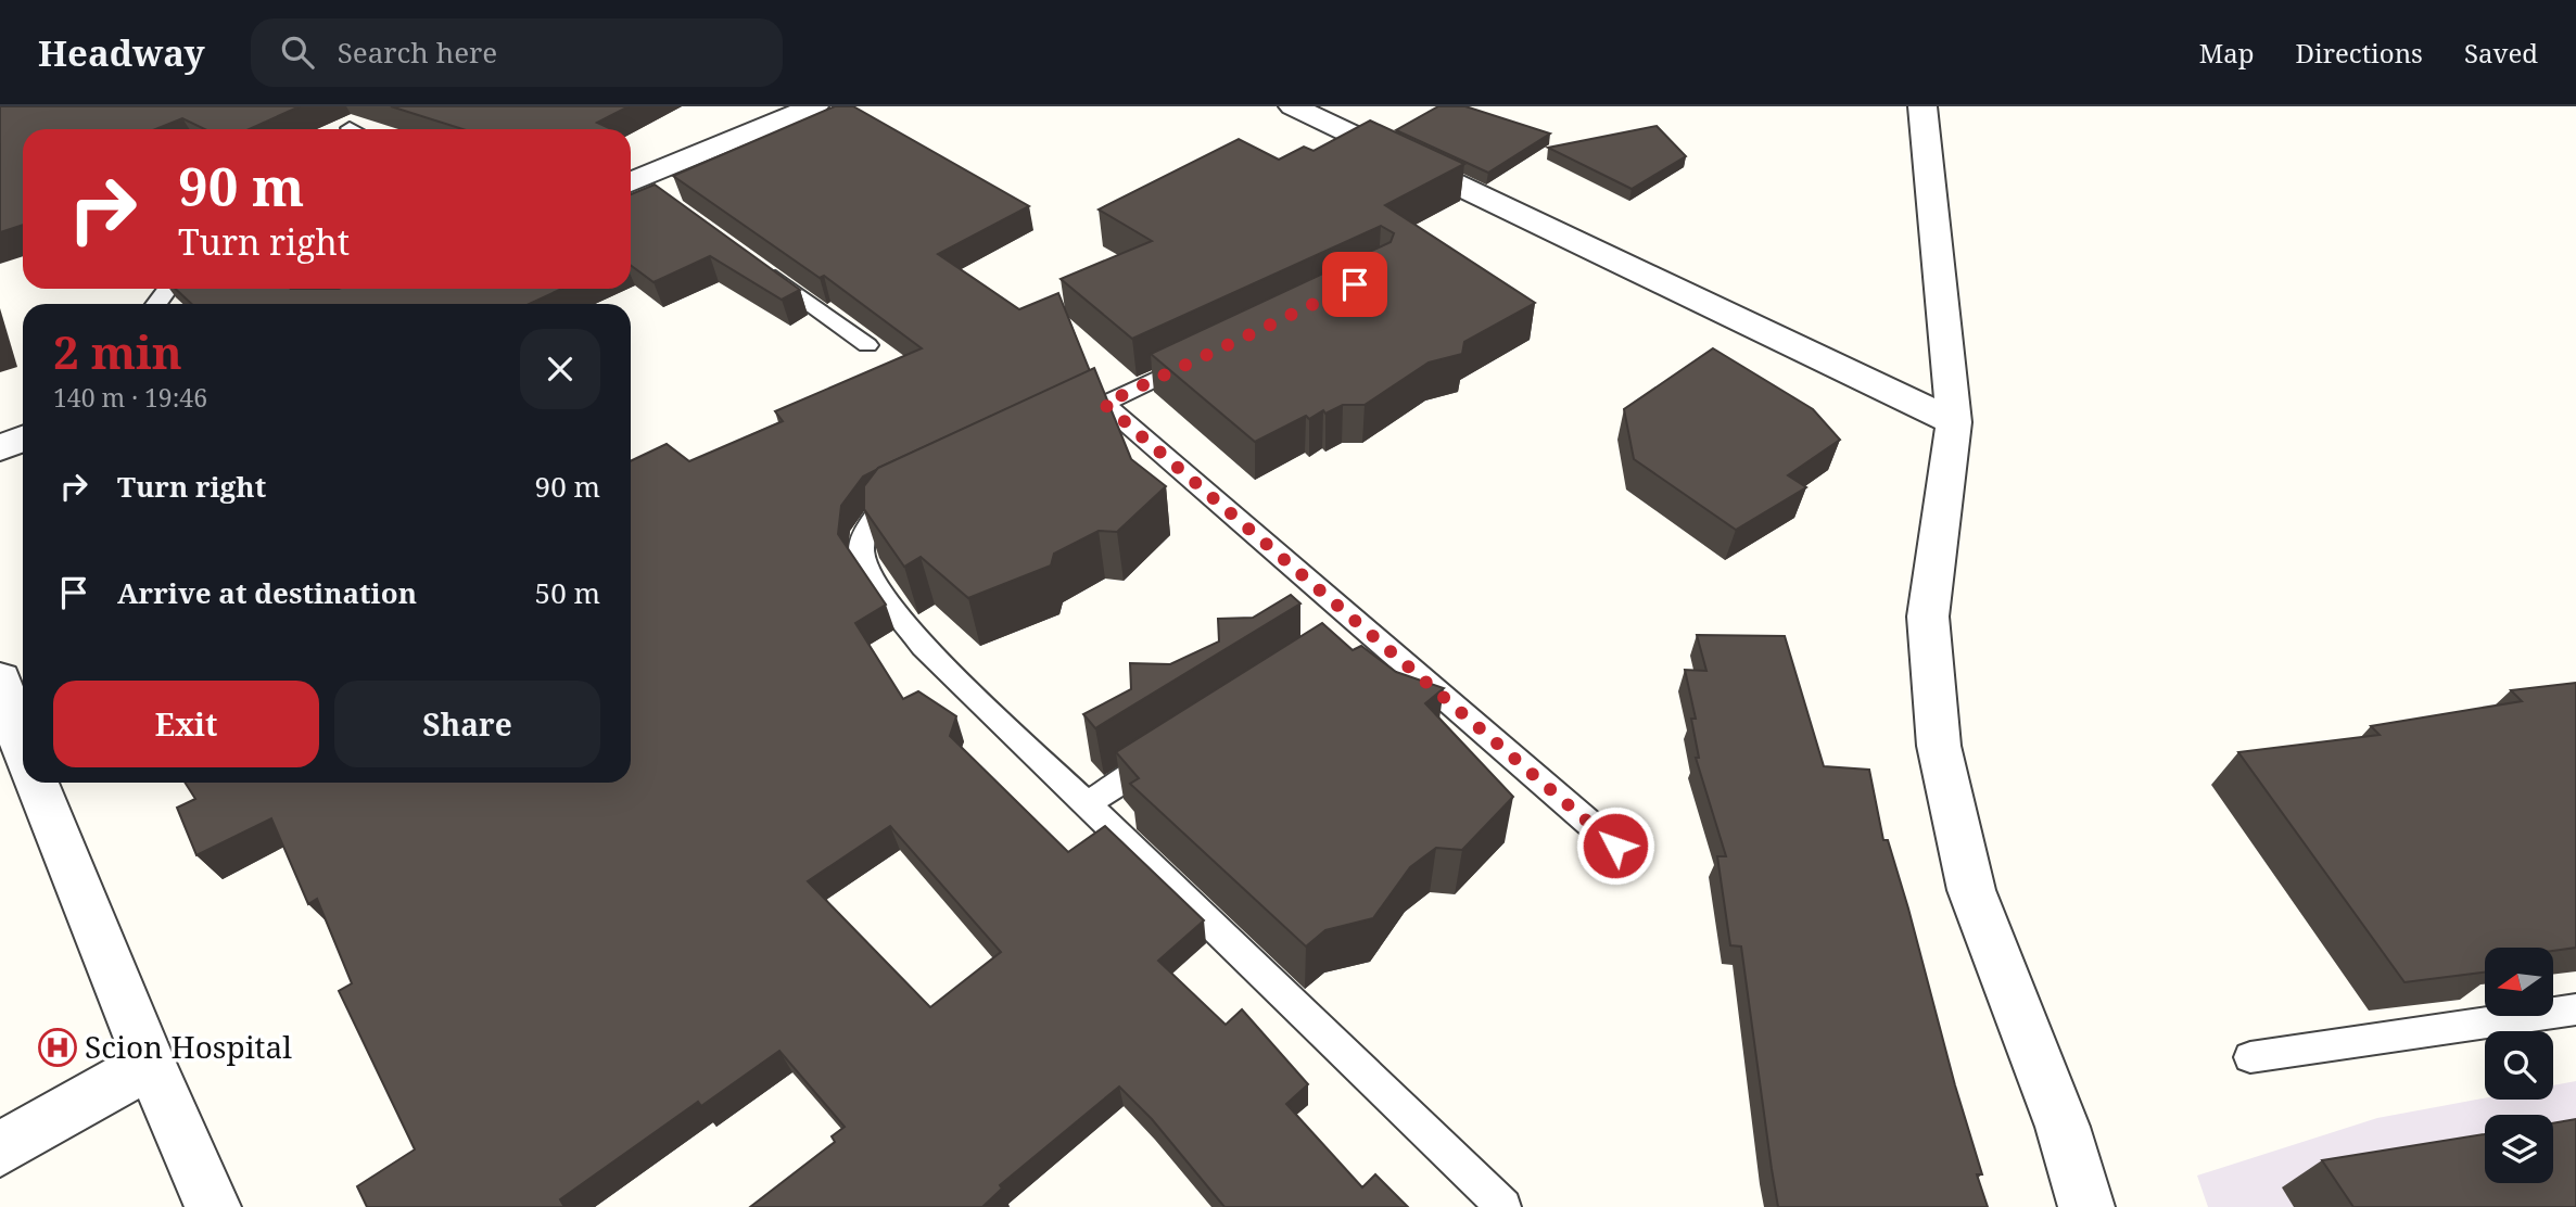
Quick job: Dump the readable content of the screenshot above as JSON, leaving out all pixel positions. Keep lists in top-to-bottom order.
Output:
{
  "places": {
    "hospital": ["Scion Hospital"]
  },
  "north": "left",
  "page": {
    "header": "Headway",
    "search": "Search here",
    "nav": ["Map", "Directions", "Saved"],
    "turn": ["90 m", "Turn right"],
    "heading": ["2 min", "140 m · 19:46"],
    "list": [
      {
        "name": "Turn right",
        "value": "90 m"
      },
      {
        "name": "Arrive at destination",
        "value": "50 m"
      }
    ],
    "buttons": ["Exit", "Share"]
  }
}
